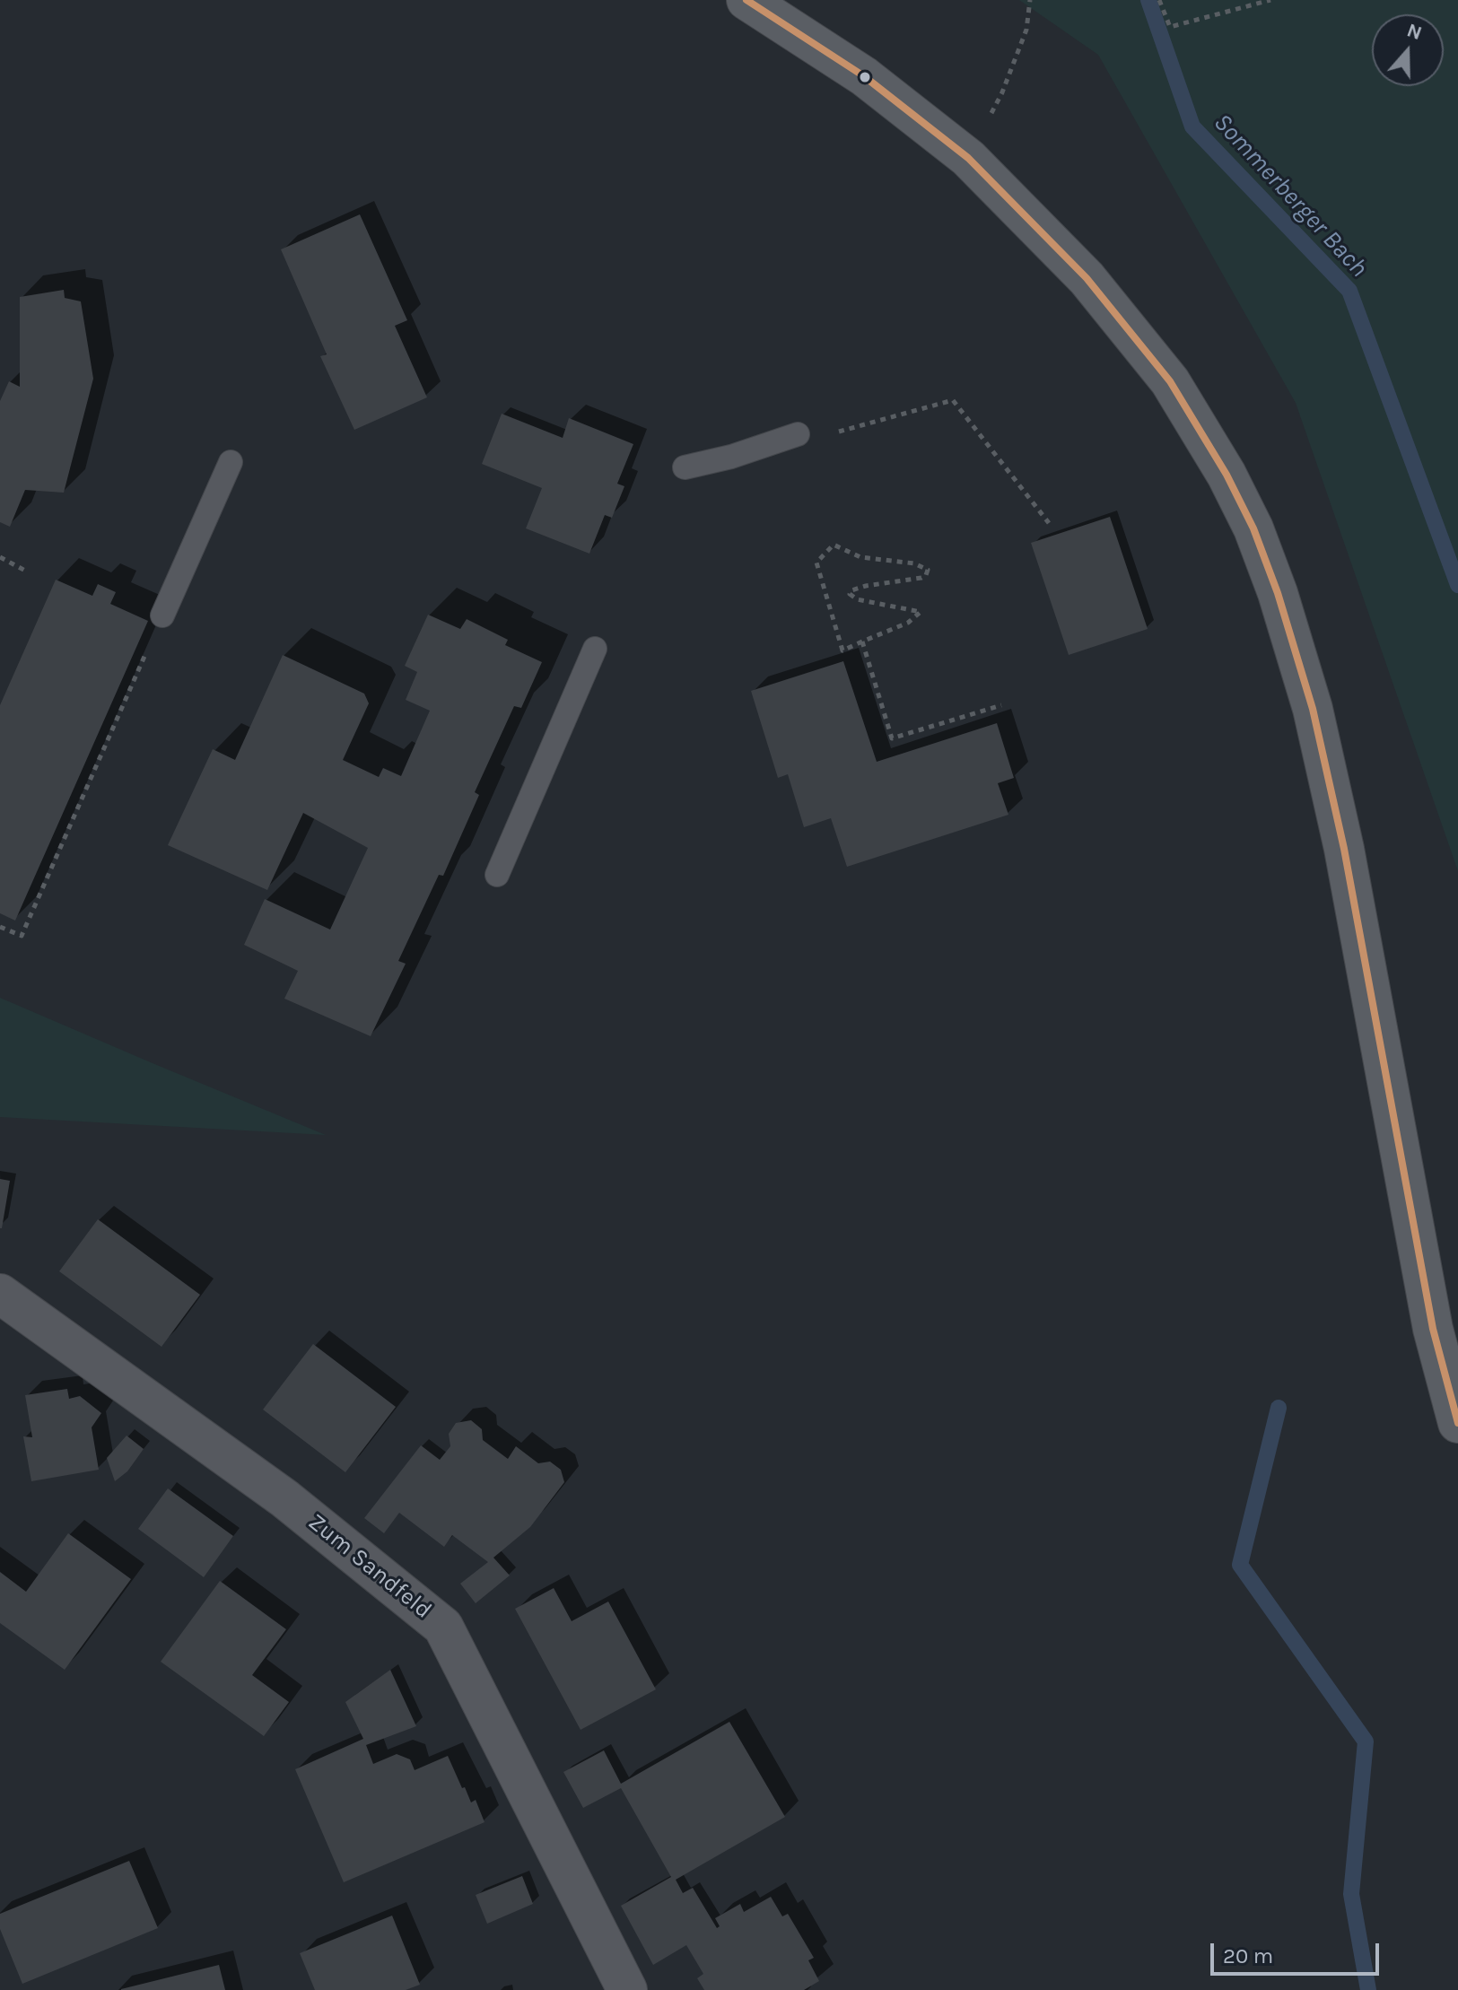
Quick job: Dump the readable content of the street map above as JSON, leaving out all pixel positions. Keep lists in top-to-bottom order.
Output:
{
  "streets": {
    "street": ["Zum Sandfeld"]
  },
  "water": ["Sommerberger Bach"],
  "scale_bar": "20 m",
  "north": "top"
}
